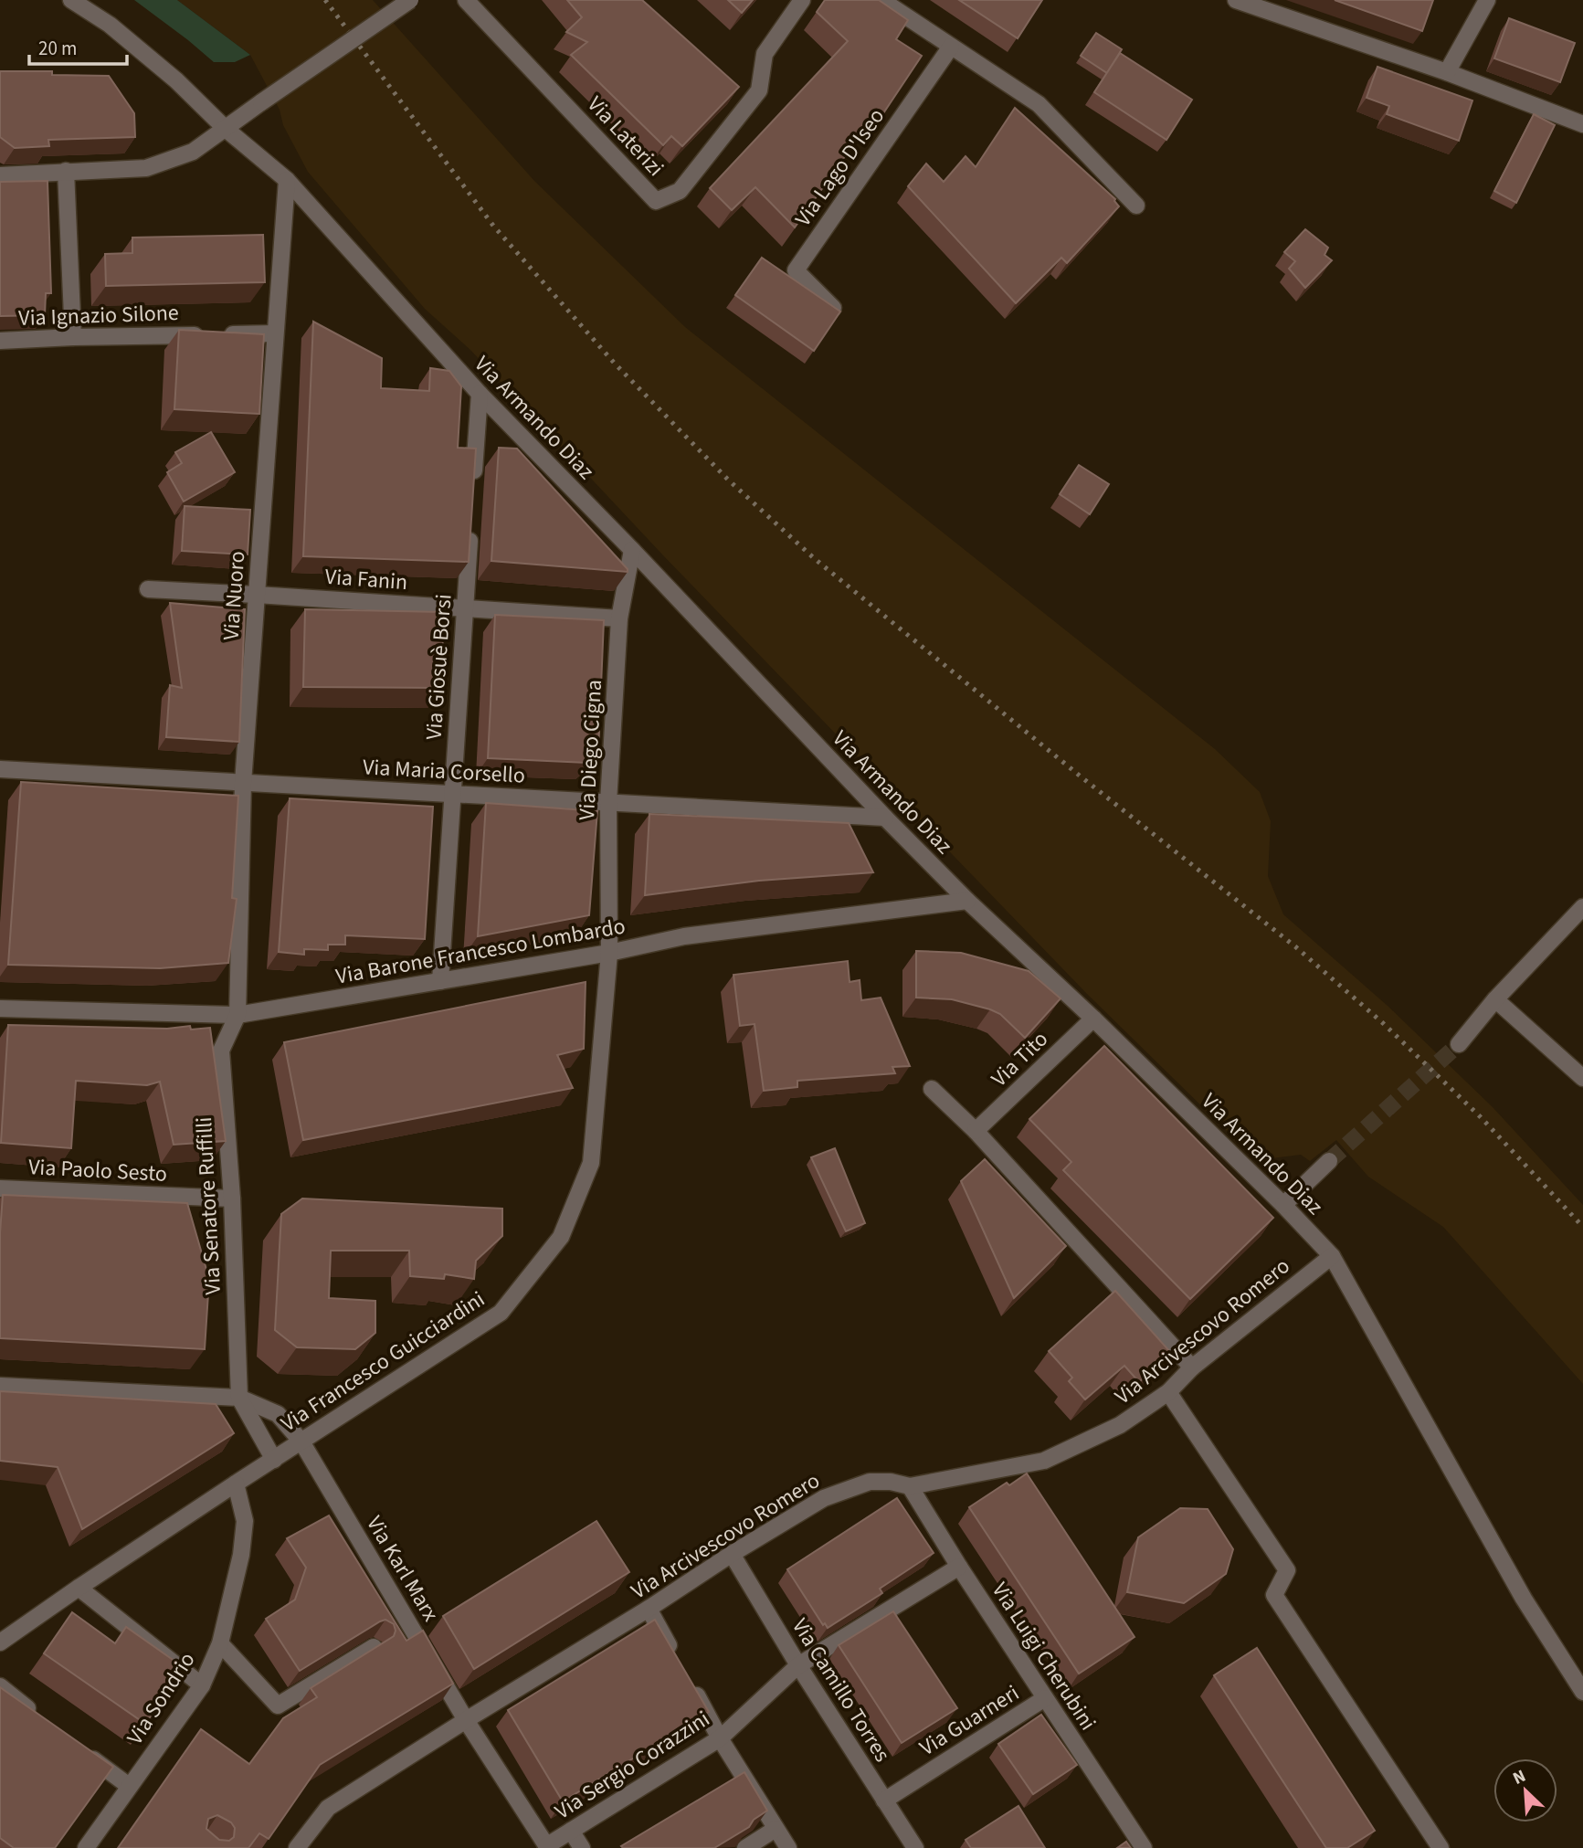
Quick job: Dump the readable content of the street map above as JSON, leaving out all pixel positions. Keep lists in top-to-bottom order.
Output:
{
  "streets": {
    "street": [
      "Via Laterizi",
      "Via Lago D'Iseo",
      "Via Ignazio Silone",
      "Via Armando Diaz",
      "Via Fanin",
      "Via Nuoro",
      "Via Giosuè Borsi",
      "Via Diego Cigna",
      "Via Maria Corsello",
      "Via Barone Francesco Lombardo",
      "Via Tito",
      "Via Paolo Sesto",
      "Via Senatore Ruffilli",
      "Via Arcivescovo Romero",
      "Via Francesco Guicciardini",
      "Via Karl Marx",
      "Via Luigi Cherubini",
      "Via Camillo Torres",
      "Via Sondrio",
      "Via Guarneri",
      "Via Sergio Corazzini"
    ]
  },
  "crossings": [
    ["Via Ignazio Silone", "Via Nuoro"],
    ["Via Armando Diaz", "Via Nuoro"],
    ["Via Armando Diaz", "Via Diego Cigna"],
    ["Via Armando Diaz", "Via Maria Corsello"],
    ["Via Armando Diaz", "Via Barone Francesco Lombardo"],
    ["Via Armando Diaz", "Via Tito"],
    ["Via Armando Diaz", "Via Arcivescovo Romero"],
    ["Via Fanin", "Via Nuoro"],
    ["Via Fanin", "Via Giosuè Borsi"],
    ["Via Fanin", "Via Diego Cigna"],
    ["Via Nuoro", "Via Maria Corsello"],
    ["Via Nuoro", "Via Barone Francesco Lombardo"],
    ["Via Nuoro", "Via Senatore Ruffilli"],
    ["Via Giosuè Borsi", "Via Maria Corsello"],
    ["Via Giosuè Borsi", "Via Barone Francesco Lombardo"],
    ["Via Diego Cigna", "Via Maria Corsello"],
    ["Via Diego Cigna", "Via Barone Francesco Lombardo"],
    ["Via Diego Cigna", "Via Francesco Guicciardini"],
    ["Via Barone Francesco Lombardo", "Via Senatore Ruffilli"],
    ["Via Barone Francesco Lombardo", "Via Francesco Guicciardini"],
    ["Via Paolo Sesto", "Via Senatore Ruffilli"],
    ["Via Senatore Ruffilli", "Via Karl Marx"],
    ["Via Arcivescovo Romero", "Via Karl Marx"],
    ["Via Arcivescovo Romero", "Via Luigi Cherubini"],
    ["Via Arcivescovo Romero", "Via Camillo Torres"],
    ["Via Francesco Guicciardini", "Via Karl Marx"],
    ["Via Francesco Guicciardini", "Via Sondrio"],
    ["Via Karl Marx", "Via Sergio Corazzini"],
    ["Via Luigi Cherubini", "Via Guarneri"],
    ["Via Luigi Cherubini", "Via Sergio Corazzini"],
    ["Via Camillo Torres", "Via Guarneri"],
    ["Via Camillo Torres", "Via Sergio Corazzini"]
  ],
  "scale_bar": "20 m",
  "north": "top left"
}
